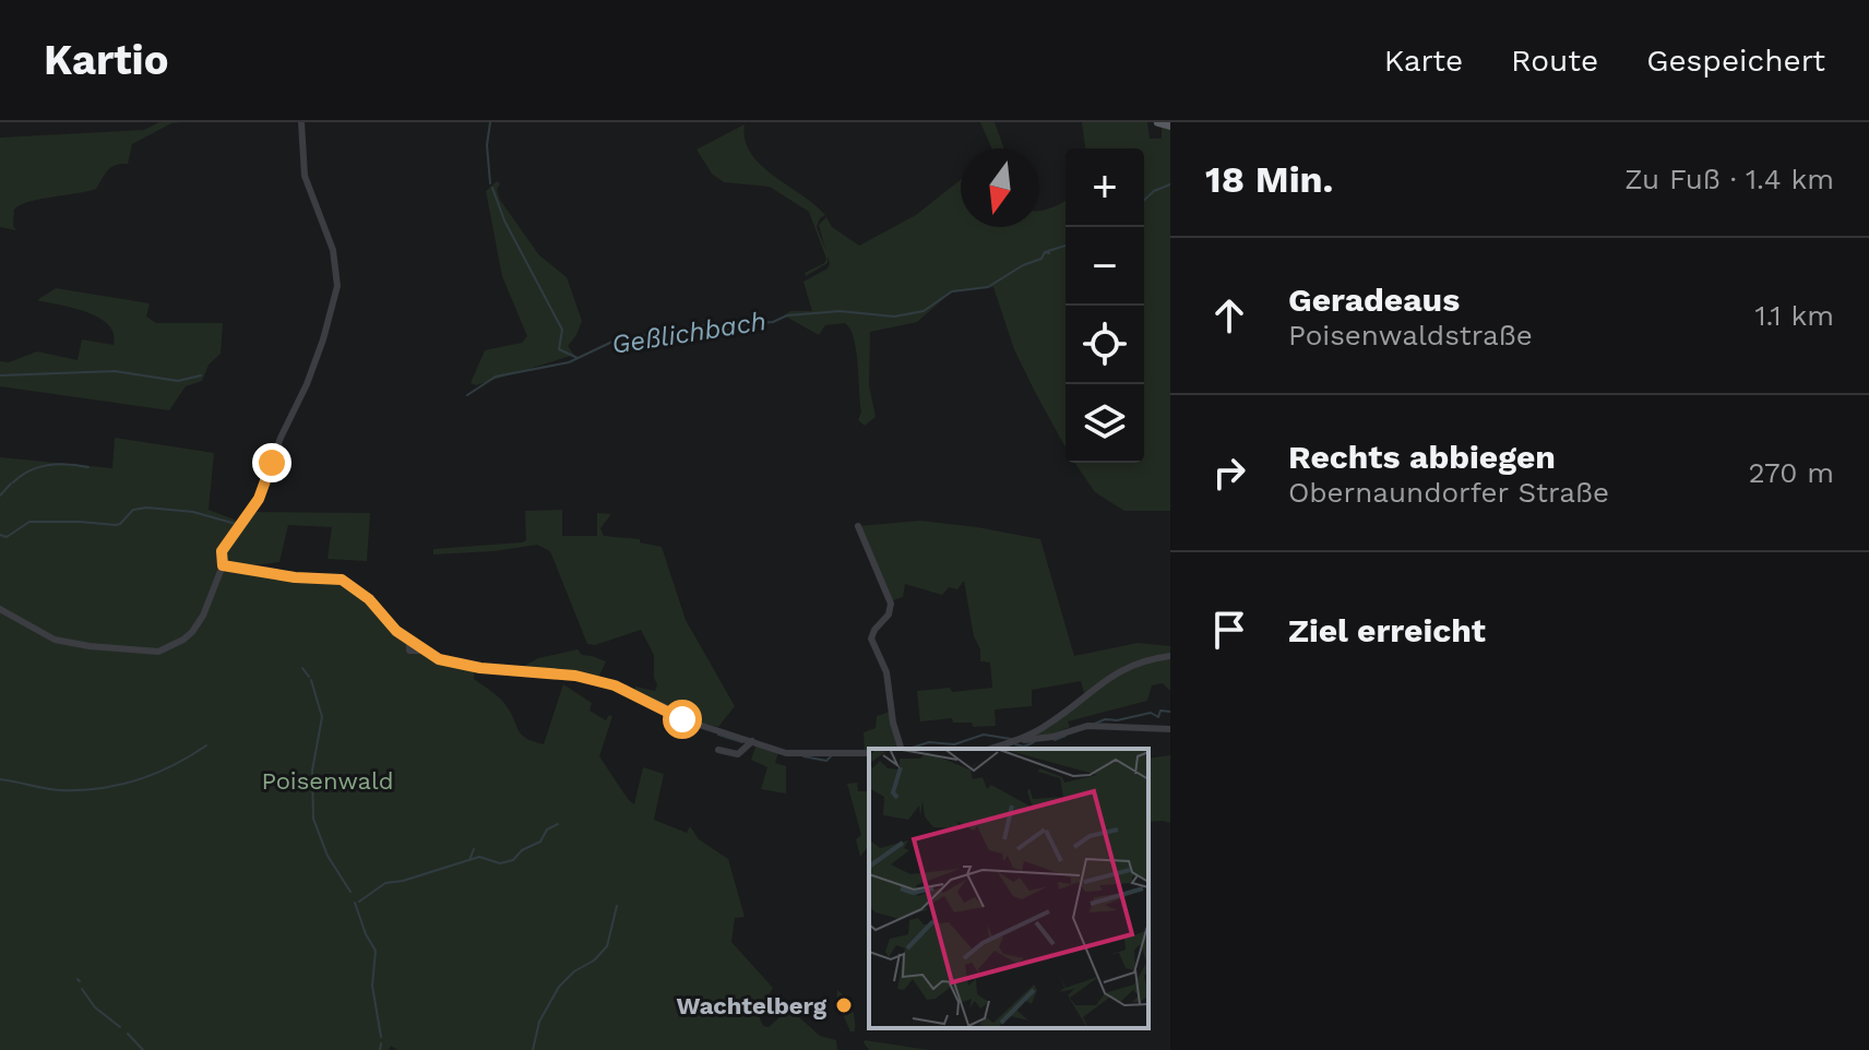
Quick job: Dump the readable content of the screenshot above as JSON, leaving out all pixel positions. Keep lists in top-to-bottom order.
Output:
{
  "water": ["Geßlichbach"],
  "parks": ["Poisenwald"],
  "places": ["Wachtelberg"],
  "north": "bottom",
  "page": {
    "header": "Kartio",
    "nav": ["Karte", "Route", "Gespeichert"],
    "heading": ["18 Min.", "Zu Fuß · 1.4 km"],
    "map_buttons": ["+", "−"],
    "list": [
      ["Geradeaus", "Poisenwaldstraße", "1.1 km"],
      ["Rechts abbiegen", "Obernaundorfer Straße", "270 m"],
      "Ziel erreicht"
    ]
  }
}
